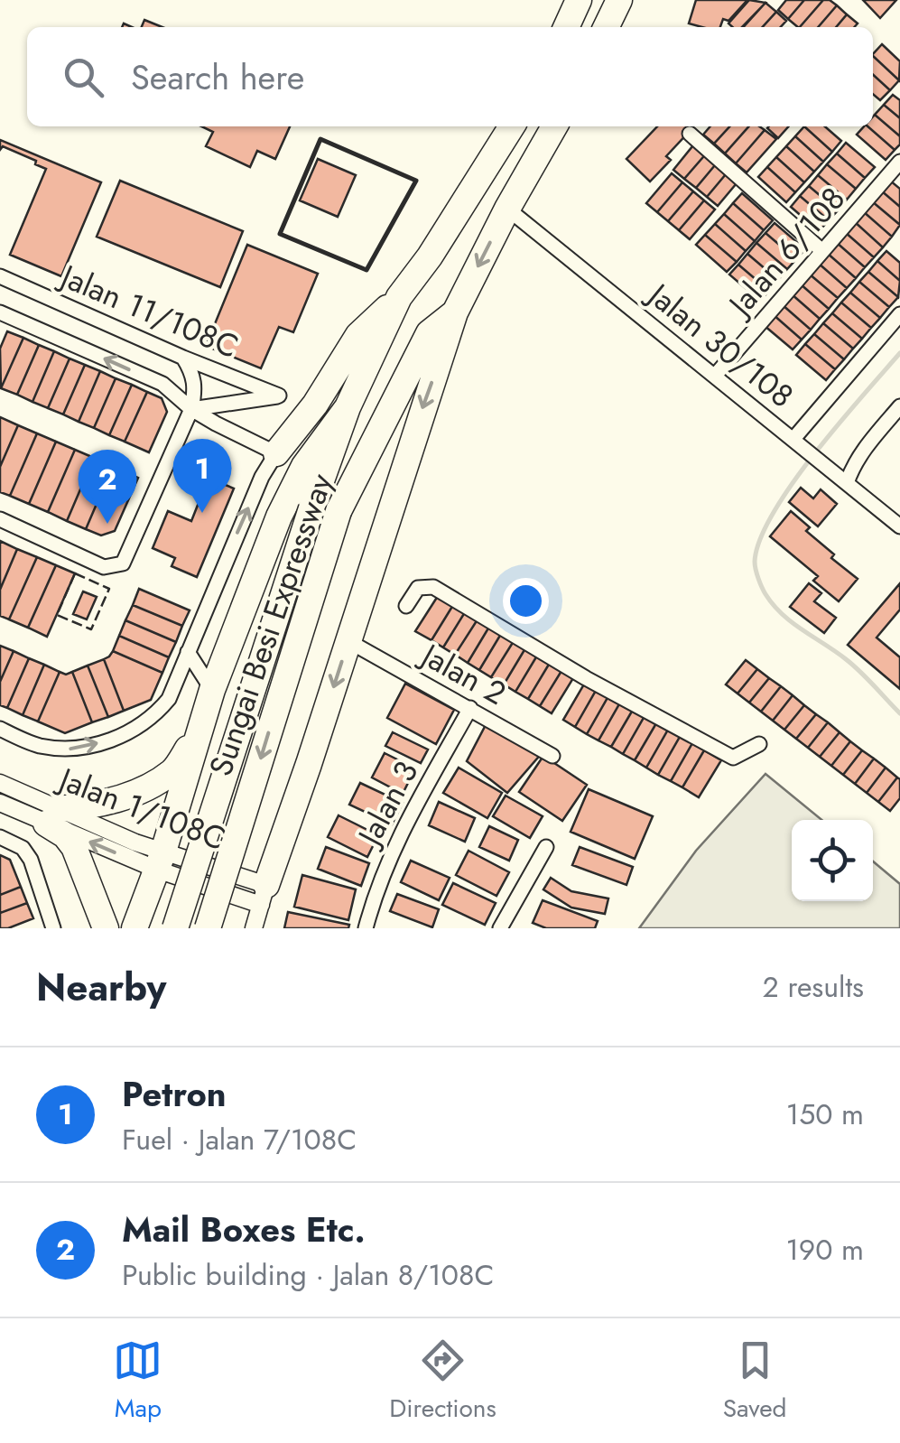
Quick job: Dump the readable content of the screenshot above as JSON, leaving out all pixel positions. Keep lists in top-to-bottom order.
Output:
{
  "streets": {
    "highway": ["Sungai Besi Expressway"],
    "street": [
      "Jalan 6/108",
      "Jalan 11/108C",
      "Jalan 30/108",
      "Jalan 2",
      "Jalan 3",
      "Jalan 1/108C"
    ]
  },
  "crossings": [
    ["Jalan 6/108", "Jalan 30/108"],
    ["Jalan 30/108", "Sungai Besi Expressway"],
    ["Jalan 2", "Jalan 3"]
  ],
  "page": {
    "search": "Search here",
    "pins": ["1", "2"],
    "heading": ["Nearby", "2 results"],
    "list": [
      {
        "mark": "1",
        "name": "Petron",
        "note": "Fuel · Jalan 7/108C",
        "value": "150 m"
      },
      {
        "mark": "2",
        "name": "Mail Boxes Etc.",
        "note": "Public building · Jalan 8/108C",
        "value": "190 m"
      }
    ],
    "nav": ["Map", "Directions", "Saved"]
  }
}
